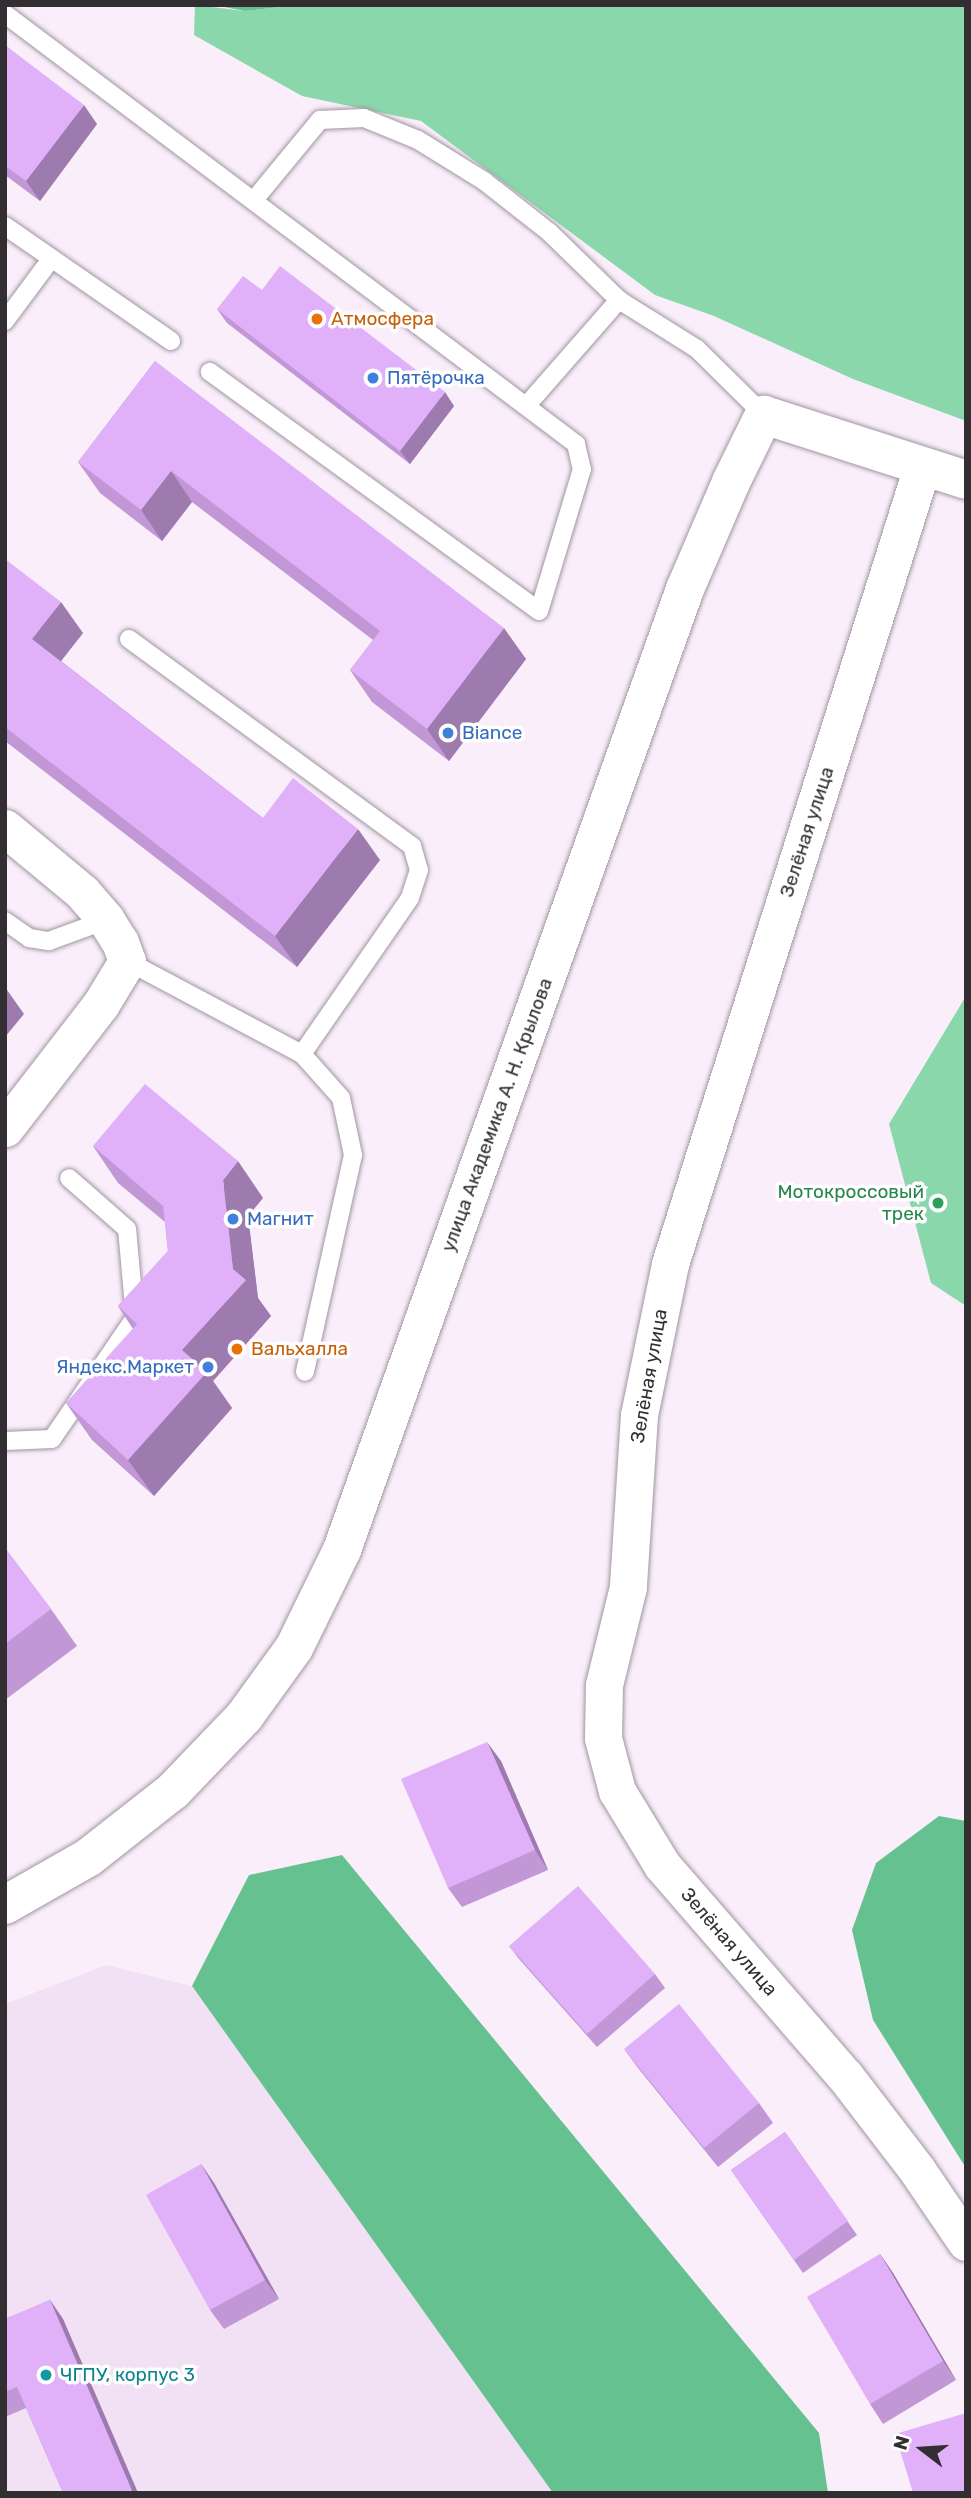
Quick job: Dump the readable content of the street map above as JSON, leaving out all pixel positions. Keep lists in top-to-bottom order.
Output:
{
  "streets": {
    "main road": ["улица Академика А. Н. Крылова"],
    "street": ["Зелёная улица"]
  },
  "places": [
    "Атмосфера",
    "Пятёрочка",
    "Biance",
    "Мотокроссовый трек",
    "Магнит",
    "Вальхалла",
    "Яндекс.Маркет",
    "ЧГПУ, корпус 3"
  ],
  "north": "left"
}
